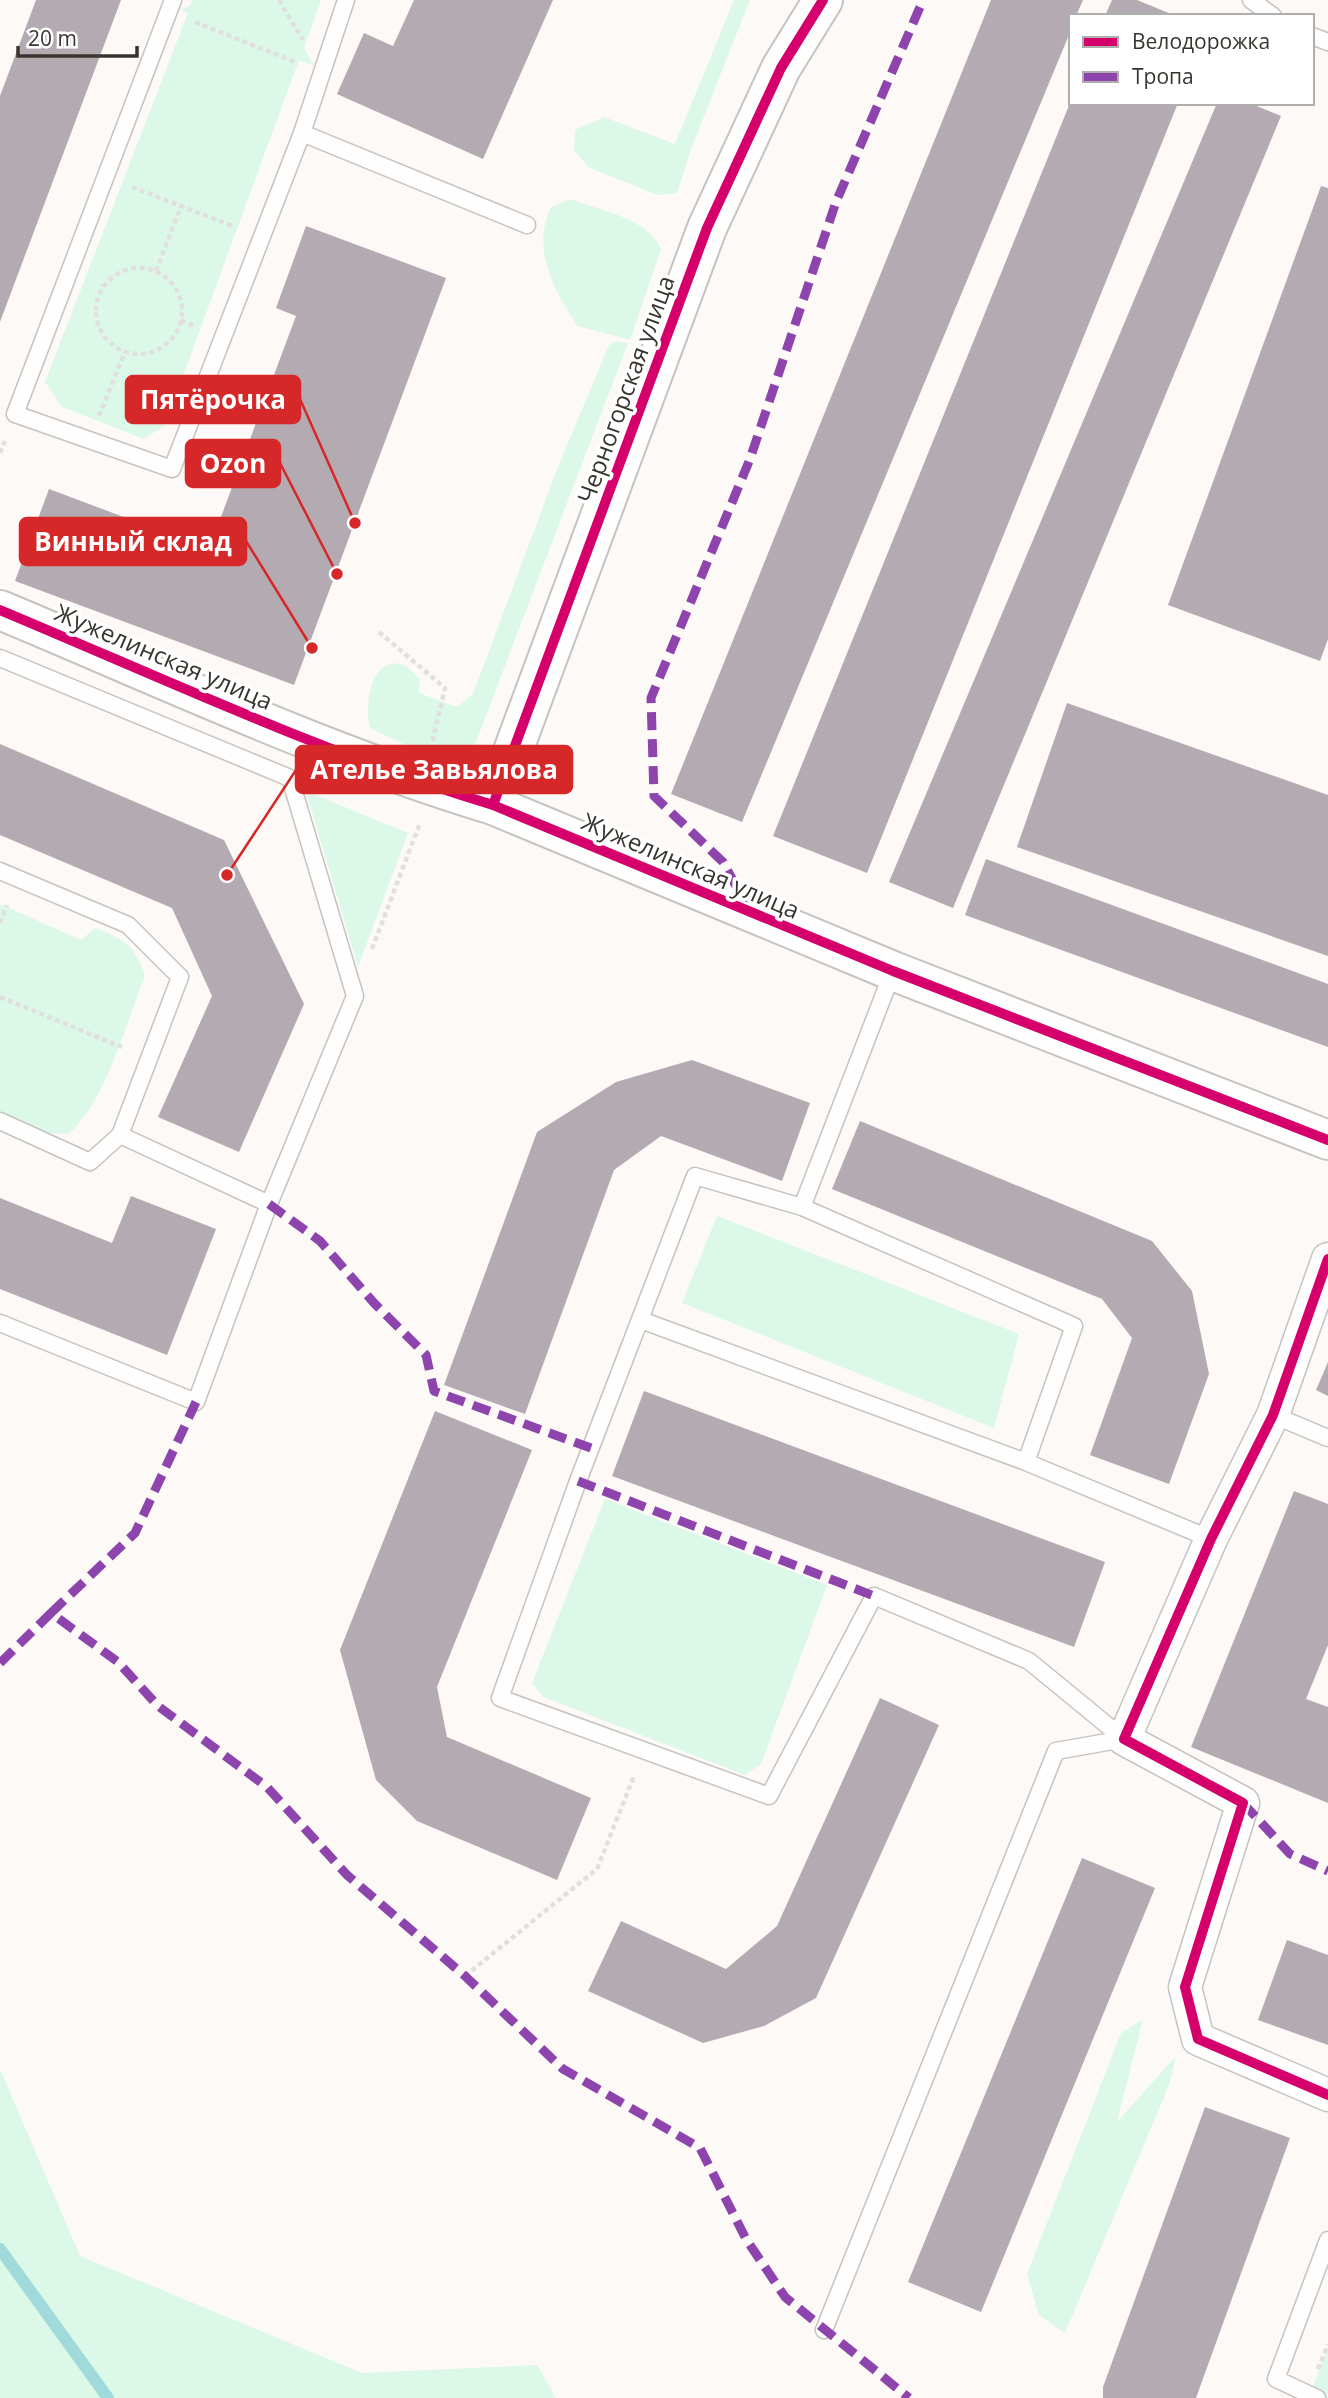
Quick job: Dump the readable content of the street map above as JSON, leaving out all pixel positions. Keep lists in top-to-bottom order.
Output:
{
  "streets": {
    "street": ["Черногорская улица", "Жужелинская улица"]
  },
  "crossings": [
    ["Черногорская улица", "Жужелинская улица"]
  ],
  "places": [
    "Пятёрочка",
    "Ozon",
    "Винный склад",
    "Ателье Завьялова"
  ],
  "legend": ["Велодорожка", "Тропа"],
  "scale_bar": "20 m"
}
